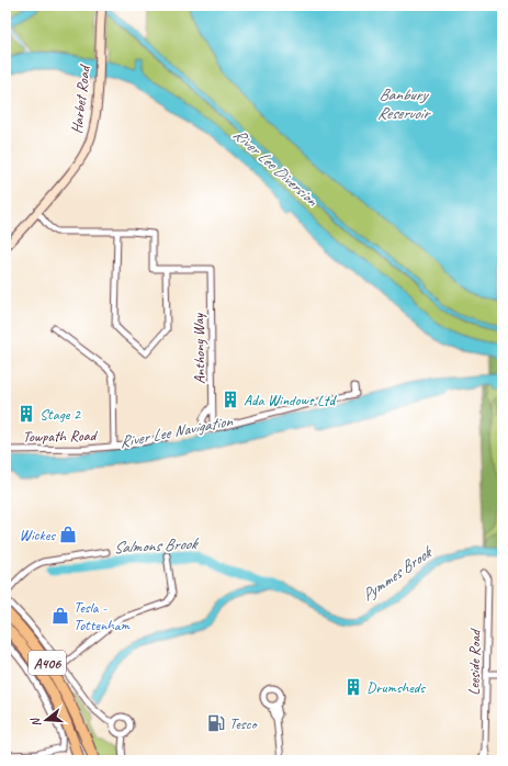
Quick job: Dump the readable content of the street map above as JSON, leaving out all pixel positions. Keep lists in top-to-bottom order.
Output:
{
  "streets": {
    "highway": ["A406"],
    "street": [
      "Harbet Road",
      "Anthony Way",
      "Towpath Road",
      "Leeside Road"
    ]
  },
  "water": [
    "Banbury Reservoir",
    "River Lee Diversion",
    "River Lee Navigation",
    "Salmons Brook",
    "Pymmes Brook"
  ],
  "places": {
    "building": ["Ada Windows Ltd", "Stage 2", "Drumsheds"],
    "shop": ["Wickes", "Tesla - Tottenham"],
    "fuel station": ["Tesco"]
  },
  "north": "left"
}
